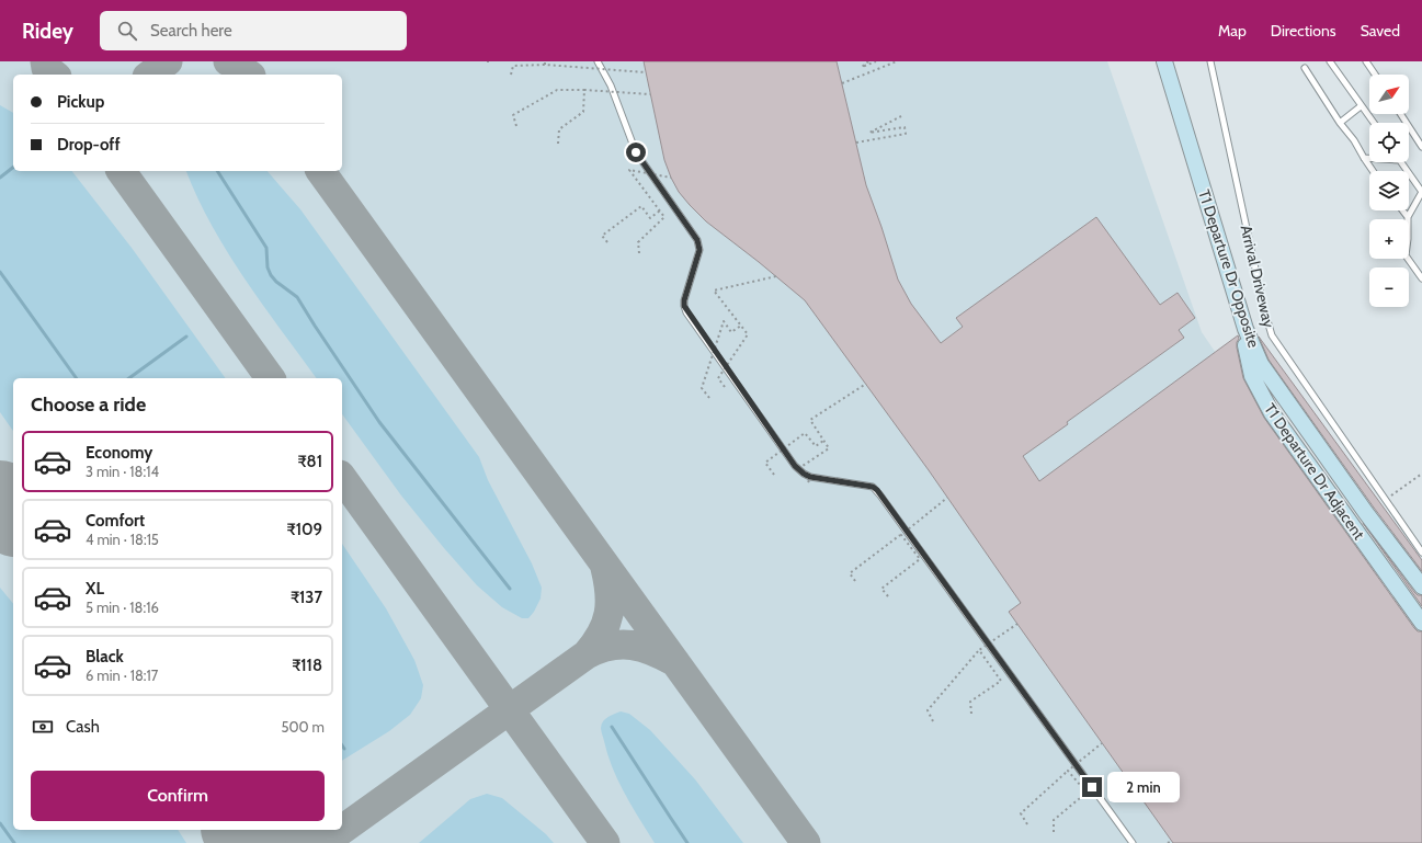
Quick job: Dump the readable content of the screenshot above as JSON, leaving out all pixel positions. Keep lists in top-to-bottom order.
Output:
{
  "streets": {
    "street": ["T1 Departure Dr Opposite", "T1 Departure Dr Adjacent"],
    "lane": ["Arrival Driveway"]
  },
  "crossings": [
    ["T1 Departure Dr Opposite", "T1 Departure Dr Adjacent"]
  ],
  "north": "top right",
  "page": {
    "header": "Ridey",
    "search": "Search here",
    "nav": ["Map", "Directions", "Saved"],
    "map_buttons": ["+", "−"],
    "banner": ["Pickup", "Drop-off"],
    "heading": "Choose a ride",
    "list": [
      {
        "name": "Economy",
        "note": "3 min · 18:14",
        "value": "₹81"
      },
      {
        "name": "Comfort",
        "note": "4 min · 18:15",
        "value": "₹109"
      },
      {
        "name": "XL",
        "note": "5 min · 18:16",
        "value": "₹137"
      },
      {
        "name": "Black",
        "note": "6 min · 18:17",
        "value": "₹118"
      }
    ],
    "pay": ["Cash", "500 m"],
    "buttons": "Confirm",
    "bubble": "2 min"
  }
}
